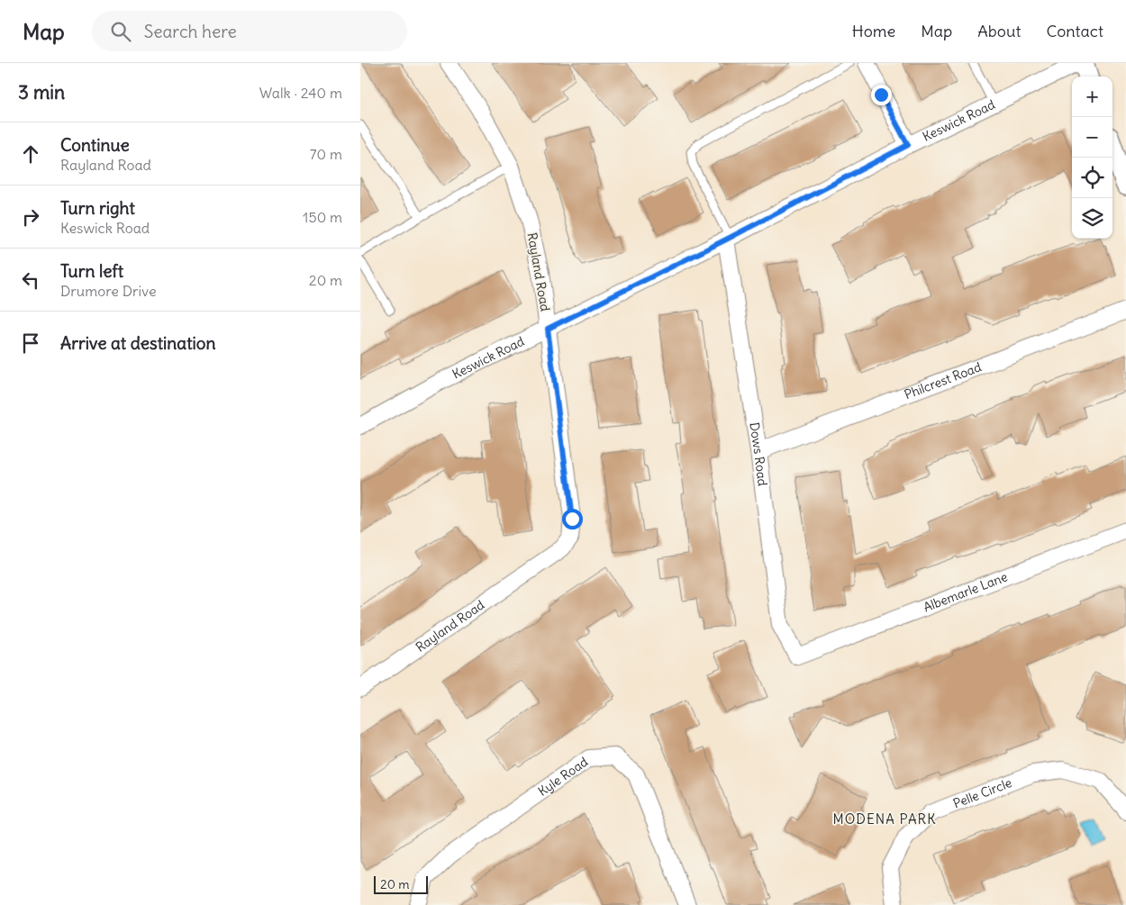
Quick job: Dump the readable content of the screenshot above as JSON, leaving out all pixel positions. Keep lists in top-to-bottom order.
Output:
{
  "streets": {
    "street": [
      "Keswick Road",
      "Rayland Road",
      "Philcrest Road",
      "Dows Road",
      "Albemarle Lane",
      "Kyle Road",
      "Pelle Circle"
    ]
  },
  "crossings": [
    ["Keswick Road", "Rayland Road"],
    ["Keswick Road", "Dows Road"],
    ["Philcrest Road", "Dows Road"],
    ["Dows Road", "Albemarle Lane"]
  ],
  "districts": ["MODENA PARK"],
  "scale_bar": "20 m",
  "page": {
    "header": "Map",
    "search": "Search here",
    "nav": [
      "Home",
      "Map",
      "About",
      "Contact"
    ],
    "heading": ["3 min", "Walk · 240 m"],
    "map_buttons": ["+", "−"],
    "list": [
      ["Continue", "Rayland Road", "70 m"],
      ["Turn right", "Keswick Road", "150 m"],
      ["Turn left", "Drumore Drive", "20 m"],
      "Arrive at destination"
    ],
    "scale": "20 m"
  }
}
